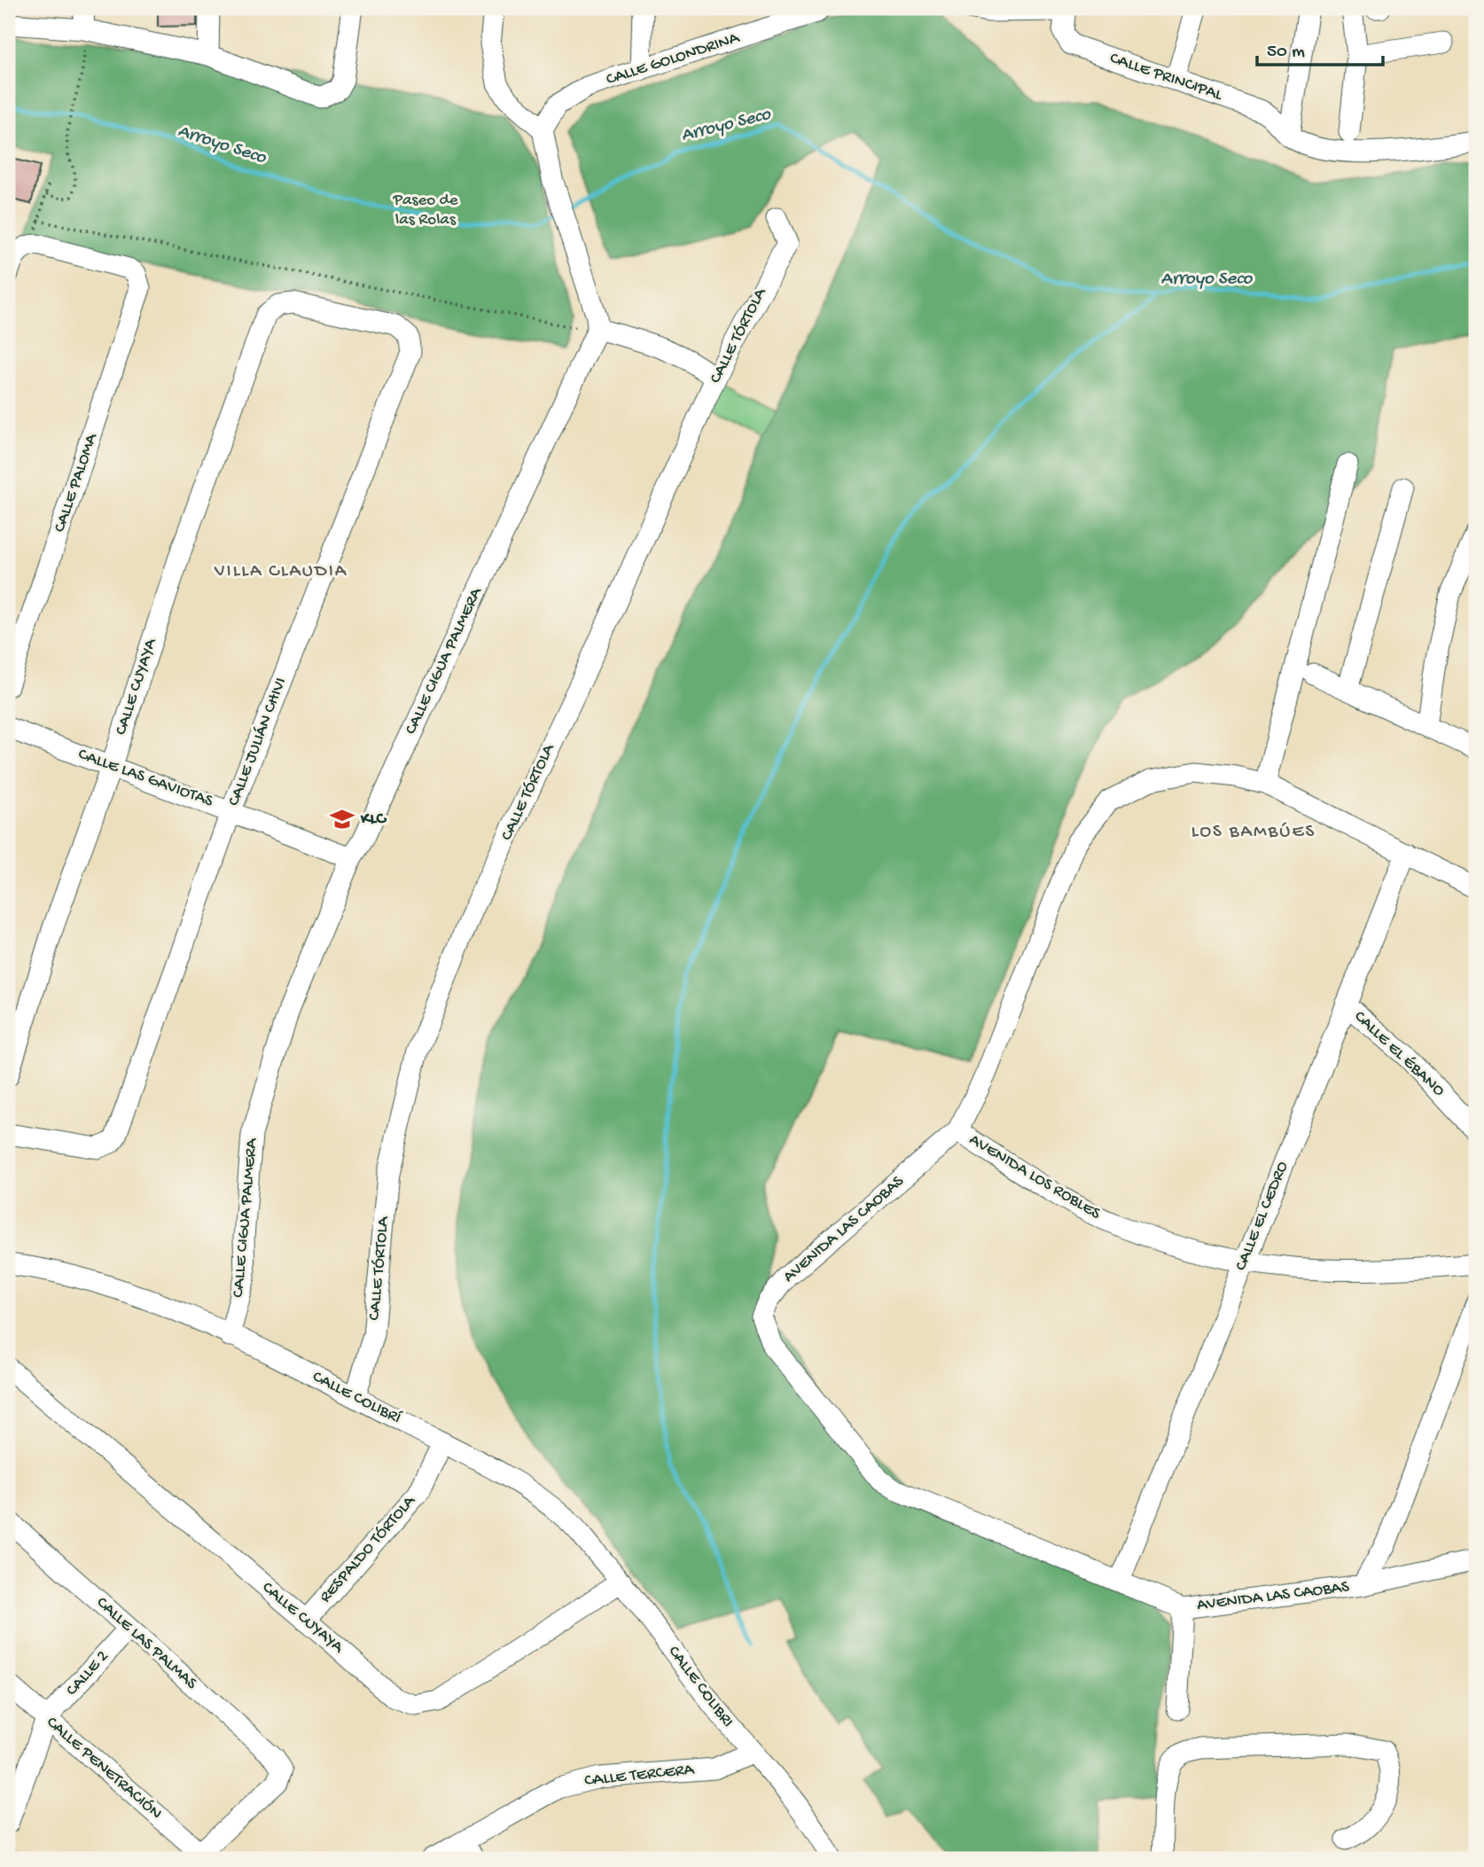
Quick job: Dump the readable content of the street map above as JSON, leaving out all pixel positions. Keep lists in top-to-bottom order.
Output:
{
  "streets": {
    "street": [
      "CALLE GOLONDRINA",
      "CALLE PRINCIPAL",
      "CALLE TÓRTOLA",
      "CALLE PALOMA",
      "CALLE CIGUA PALMERA",
      "CALLE CUYAYA",
      "CALLE JULIÁN CHIVI",
      "CALLE LAS GAVIOTAS",
      "CALLE EL ÉBANO",
      "AVENIDA LOS ROBLES",
      "CALLE EL CEDRO",
      "AVENIDA LAS CAOBAS",
      "CALLE COLIBRÍ",
      "RESPALDO TÓRTOLA",
      "CALLE LAS PALMAS",
      "CALLE 2",
      "CALLE COLIBRI",
      "CALLE PENETRACIÓN",
      "CALLE TERCERA"
    ]
  },
  "crossings": [
    ["CALLE TÓRTOLA", "CALLE COLIBRÍ"],
    ["CALLE CIGUA PALMERA", "CALLE LAS GAVIOTAS"],
    ["CALLE CIGUA PALMERA", "CALLE COLIBRÍ"],
    ["CALLE CUYAYA", "CALLE JULIÁN CHIVI"],
    ["CALLE CUYAYA", "CALLE LAS GAVIOTAS"],
    ["CALLE CUYAYA", "CALLE COLIBRÍ"],
    ["CALLE CUYAYA", "RESPALDO TÓRTOLA"],
    ["CALLE JULIÁN CHIVI", "CALLE LAS GAVIOTAS"],
    ["CALLE EL ÉBANO", "CALLE EL CEDRO"],
    ["AVENIDA LOS ROBLES", "CALLE EL CEDRO"],
    ["AVENIDA LOS ROBLES", "AVENIDA LAS CAOBAS"],
    ["CALLE EL CEDRO", "AVENIDA LAS CAOBAS"],
    ["CALLE COLIBRÍ", "RESPALDO TÓRTOLA"],
    ["CALLE COLIBRÍ", "CALLE COLIBRI"],
    ["CALLE LAS PALMAS", "CALLE 2"],
    ["CALLE LAS PALMAS", "CALLE PENETRACIÓN"],
    ["CALLE 2", "CALLE PENETRACIÓN"],
    ["CALLE COLIBRI", "CALLE TERCERA"]
  ],
  "districts": ["VILLA CLAUDIA", "LOS BAMBÚES"],
  "water": ["Arroyo Seco"],
  "parks": ["Paseo de las Rolas"],
  "places": {
    "school or university": ["KLC"]
  },
  "scale_bar": "50 m"
}
